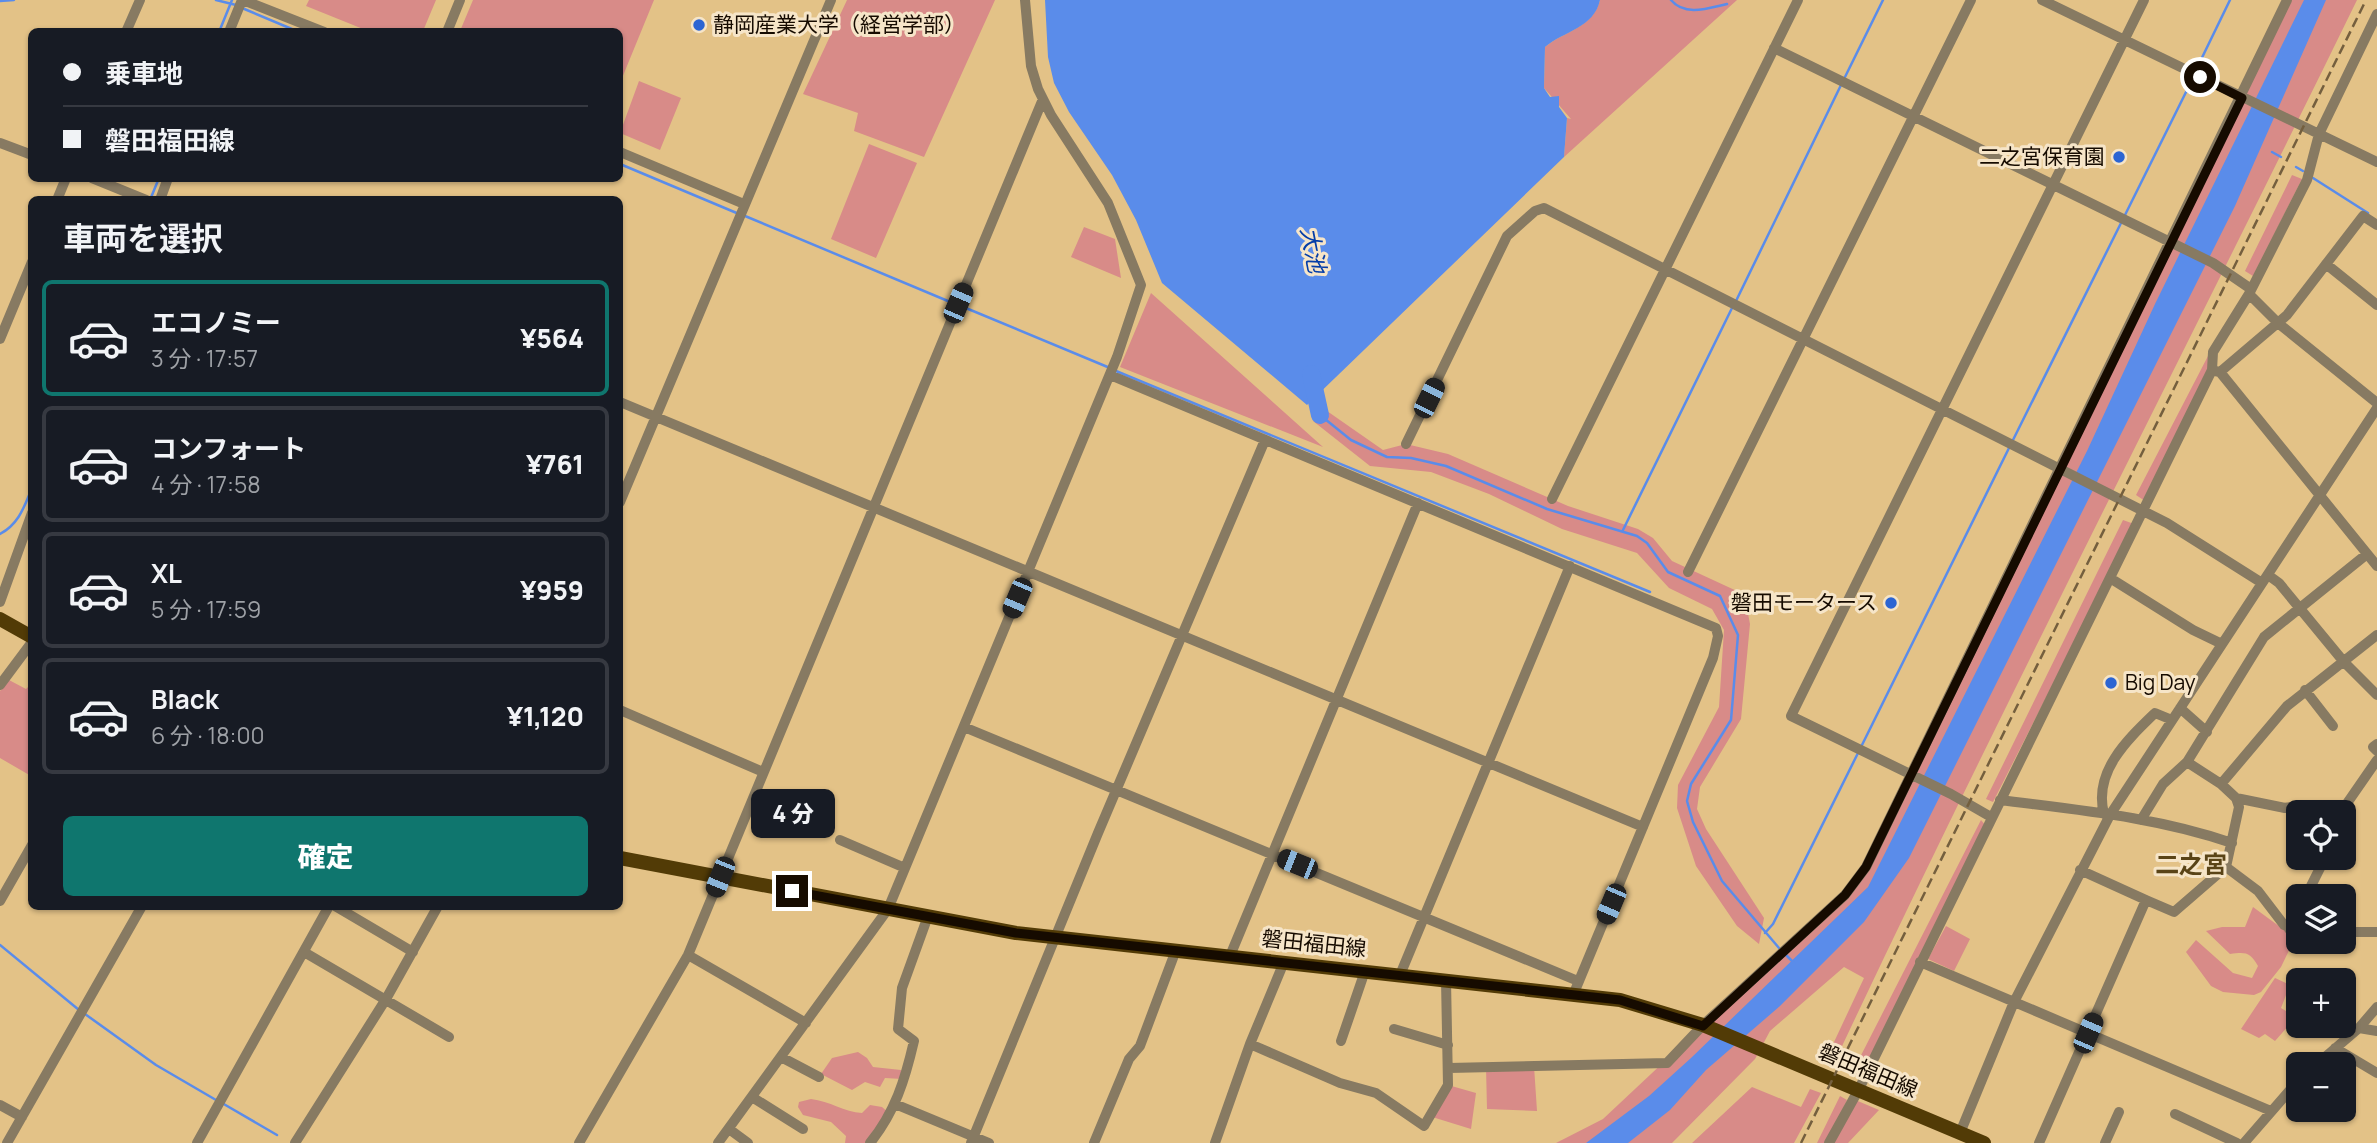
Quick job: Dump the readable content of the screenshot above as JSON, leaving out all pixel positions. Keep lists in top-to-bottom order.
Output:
{
  "streets": {
    "main road": ["磐田福田線"]
  },
  "districts": ["二之宮"],
  "water": ["大池"],
  "places": [
    "静岡産業大学（経営学部）",
    "二之宮保育園",
    "磐田モータース",
    "Big Day"
  ],
  "page": {
    "banner": ["乗車地", "磐田福田線"],
    "heading": "車両を選択",
    "list": [
      {
        "name": "エコノミー",
        "note": "3 分 · 17:57",
        "value": "¥564"
      },
      {
        "name": "コンフォート",
        "note": "4 分 · 17:58",
        "value": "¥761"
      },
      {
        "name": "XL",
        "note": "5 分 · 17:59",
        "value": "¥959"
      },
      {
        "name": "Black",
        "note": "6 分 · 18:00",
        "value": "¥1,120"
      }
    ],
    "bubble": "4 分",
    "map_buttons": ["+", "−"],
    "buttons": "確定"
  }
}
